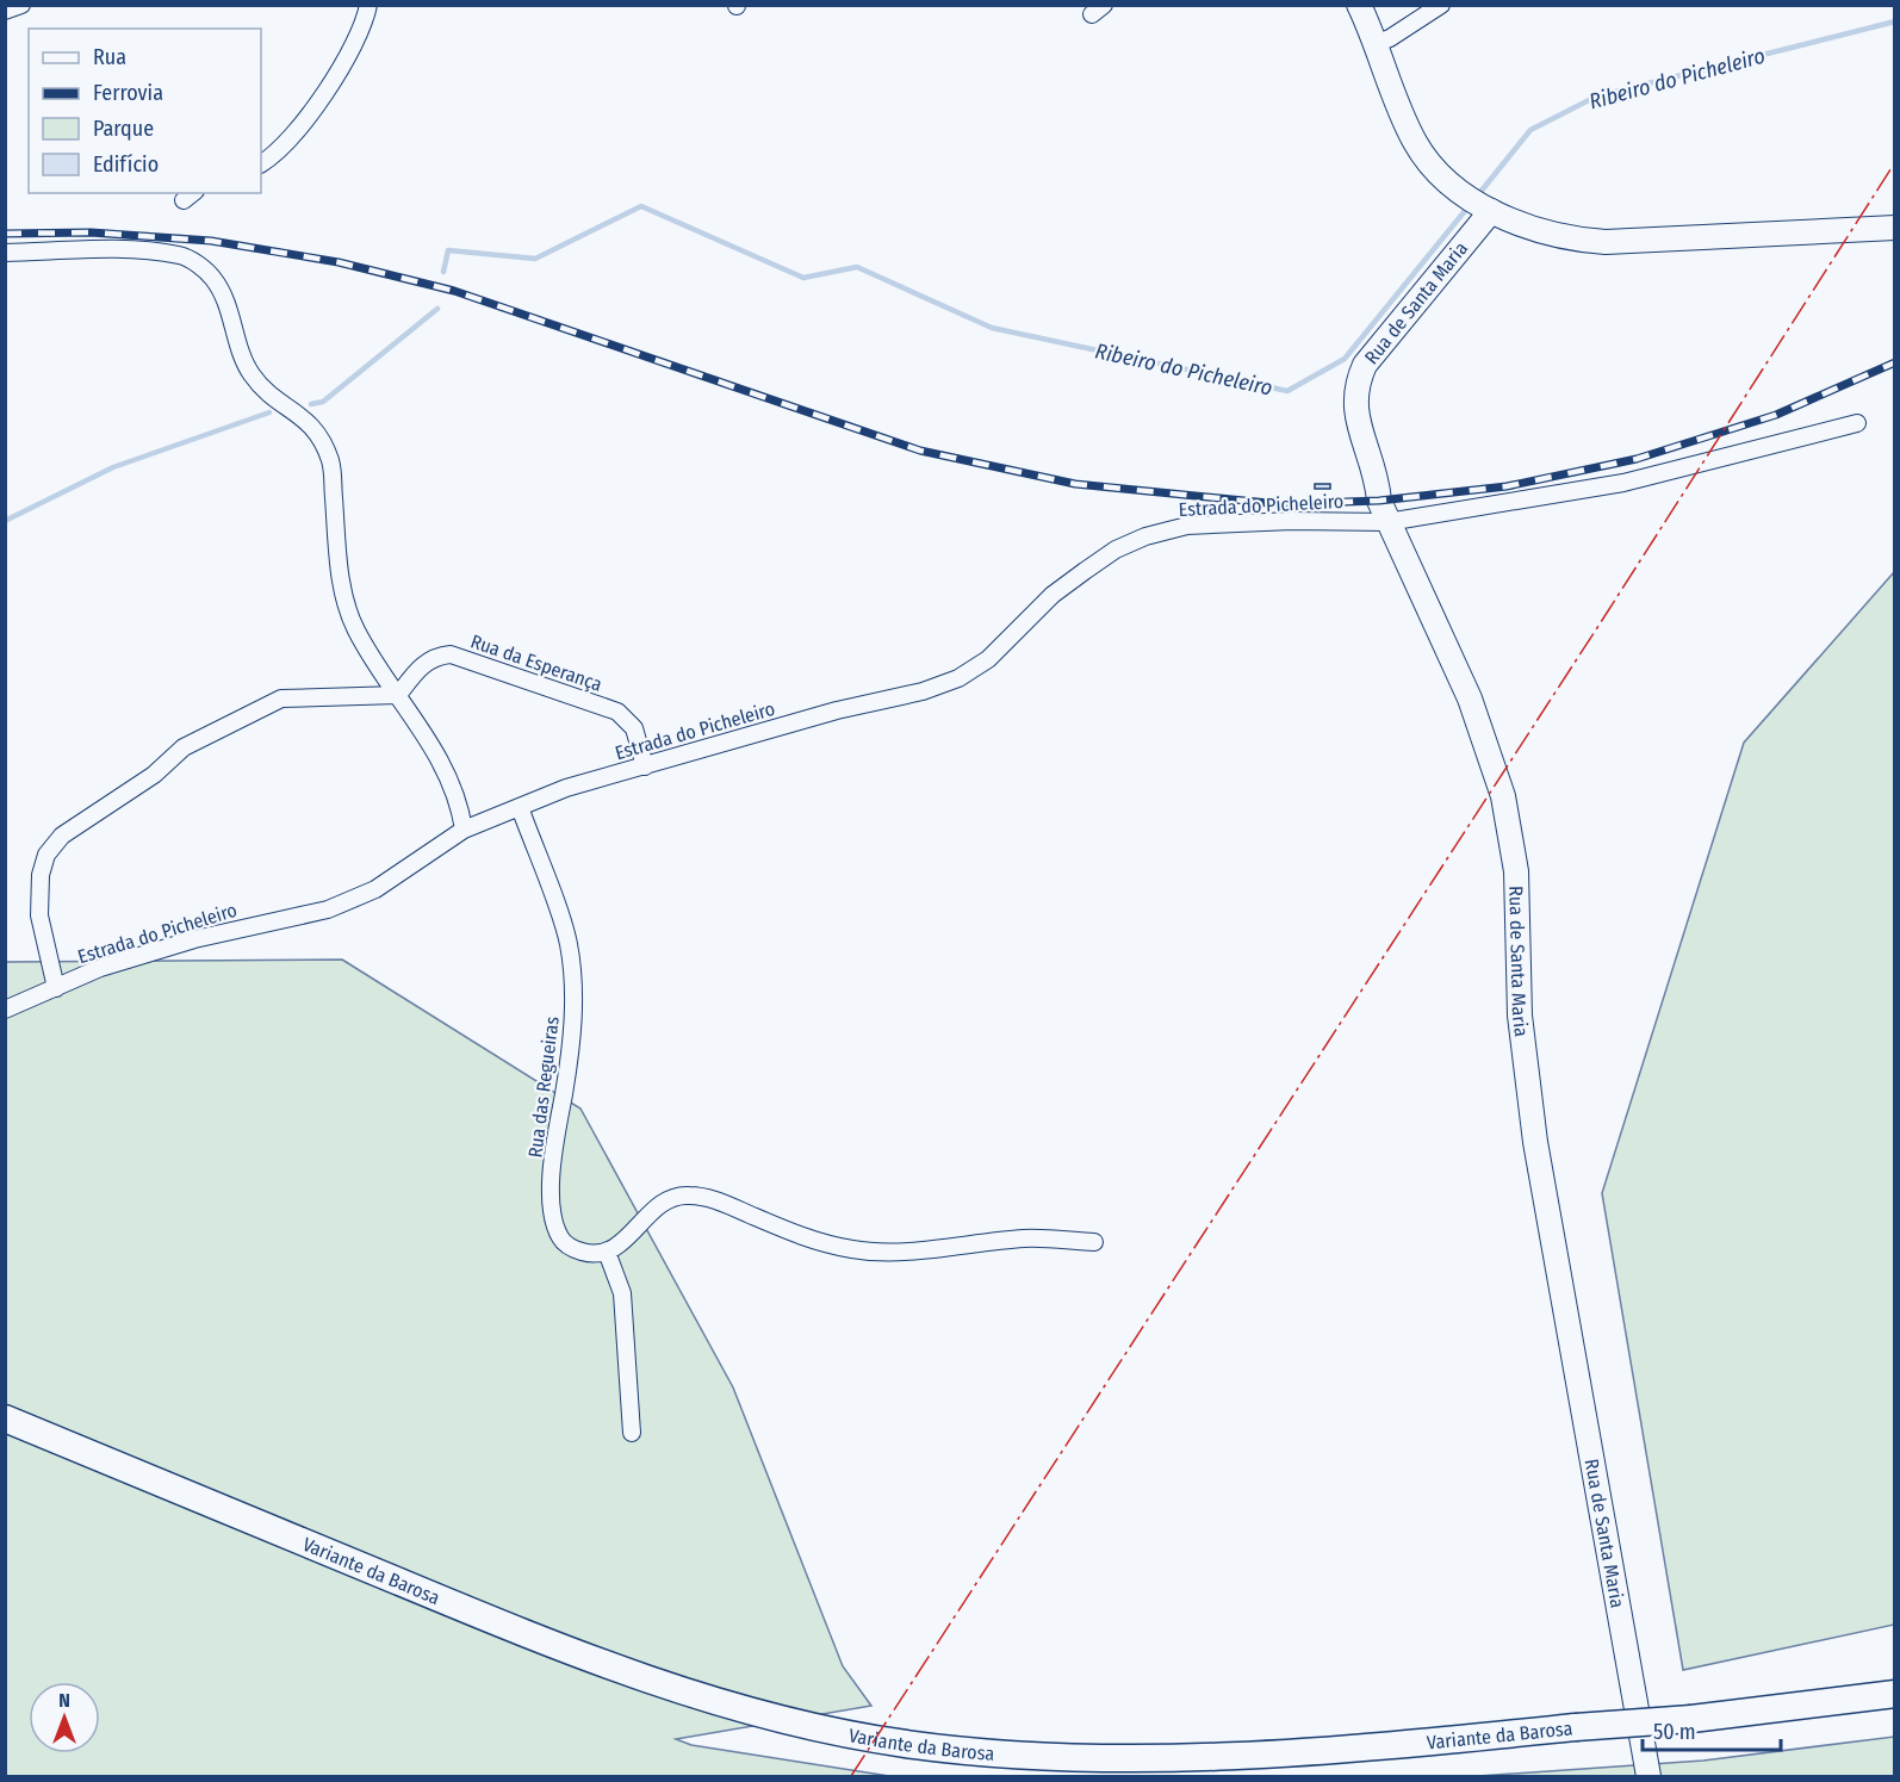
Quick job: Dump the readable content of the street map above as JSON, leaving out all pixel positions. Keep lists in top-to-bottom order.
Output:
{
  "streets": {
    "main road": ["Variante da Barosa"],
    "street": [
      "Rua de Santa Maria",
      "Estrada do Picheleiro",
      "Rua da Esperança",
      "Rua das Regueiras"
    ]
  },
  "crossings": [
    ["Rua de Santa Maria", "Estrada do Picheleiro"],
    ["Estrada do Picheleiro", "Rua da Esperança"],
    ["Estrada do Picheleiro", "Rua das Regueiras"]
  ],
  "water": ["Ribeiro do Picheleiro"],
  "legend": [
    "Rua",
    "Ferrovia",
    "Parque",
    "Edifício"
  ],
  "scale_bar": "50 m",
  "north": "top"
}
